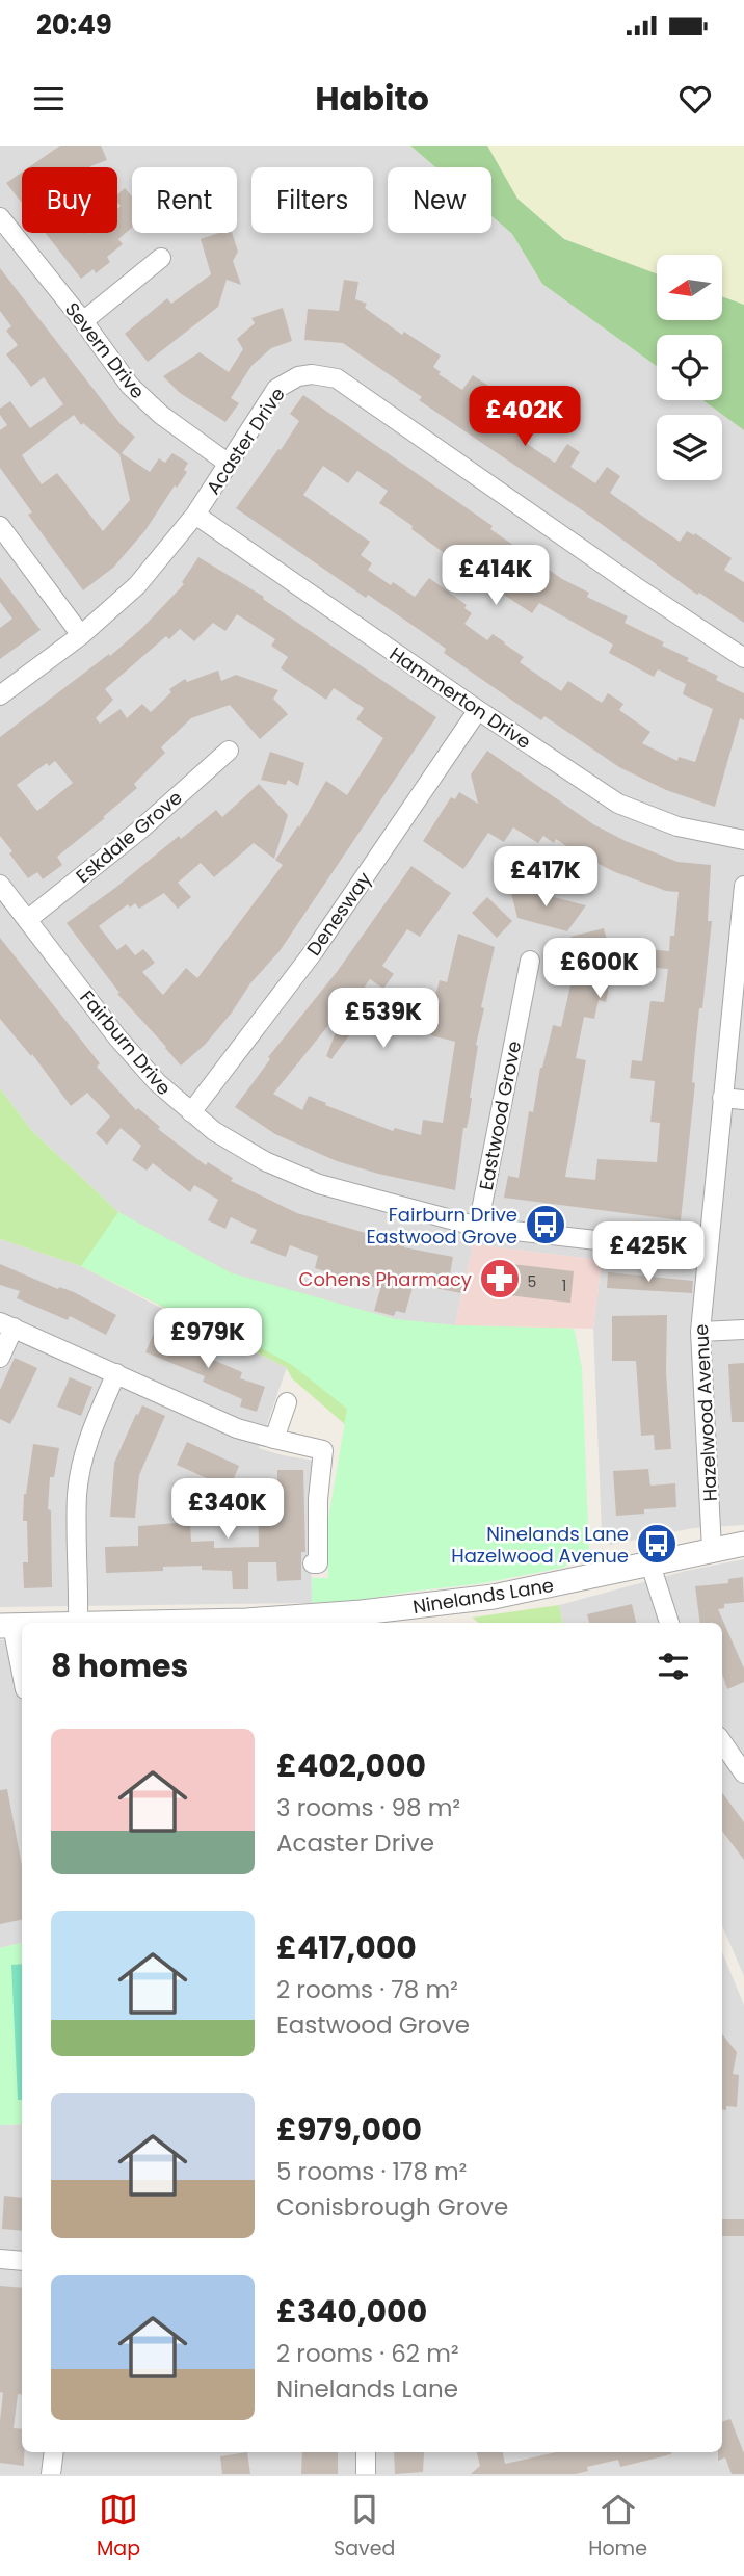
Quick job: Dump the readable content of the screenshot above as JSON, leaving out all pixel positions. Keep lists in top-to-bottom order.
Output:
{
  "streets": {
    "street": [
      "Severn Drive",
      "Acaster Drive",
      "Hammerton Drive",
      "Eskdale Grove",
      "Denesway",
      "Fairburn Drive",
      "Eastwood Grove",
      "Hazelwood Avenue",
      "Ninelands Lane"
    ]
  },
  "crossings": [
    ["Severn Drive", "Acaster Drive"],
    ["Acaster Drive", "Hammerton Drive"],
    ["Hammerton Drive", "Denesway"],
    ["Eskdale Grove", "Fairburn Drive"],
    ["Denesway", "Fairburn Drive"],
    ["Fairburn Drive", "Eastwood Grove"],
    ["Fairburn Drive", "Hazelwood Avenue"],
    ["Hazelwood Avenue", "Ninelands Lane"]
  ],
  "places": {
    "bus stop": ["Fairburn Drive Eastwood Grove", "Ninelands Lane Hazelwood Avenue"],
    "pharmacy": ["Cohens Pharmacy"]
  },
  "house_numbers": ["5", "1"],
  "north": "left",
  "page": {
    "status": "20:49",
    "header": "Habito",
    "chip": [
      "Buy",
      "Rent",
      "Filters",
      "New"
    ],
    "price": [
      "£402K",
      "£414K",
      "£417K",
      "£600K",
      "£539K",
      "£425K",
      "£979K",
      "£340K"
    ],
    "heading": "8 homes",
    "list": [
      {
        "name": "£402,000",
        "note": "3 rooms · 98 m² · Acaster Drive"
      },
      {
        "name": "£417,000",
        "note": "2 rooms · 78 m² · Eastwood Grove"
      },
      {
        "name": "£979,000",
        "note": "5 rooms · 178 m² · Conisbrough Grove"
      },
      {
        "name": "£340,000",
        "note": "2 rooms · 62 m² · Ninelands Lane"
      }
    ],
    "tabs": ["Map", "Saved", "Home"]
  }
}
